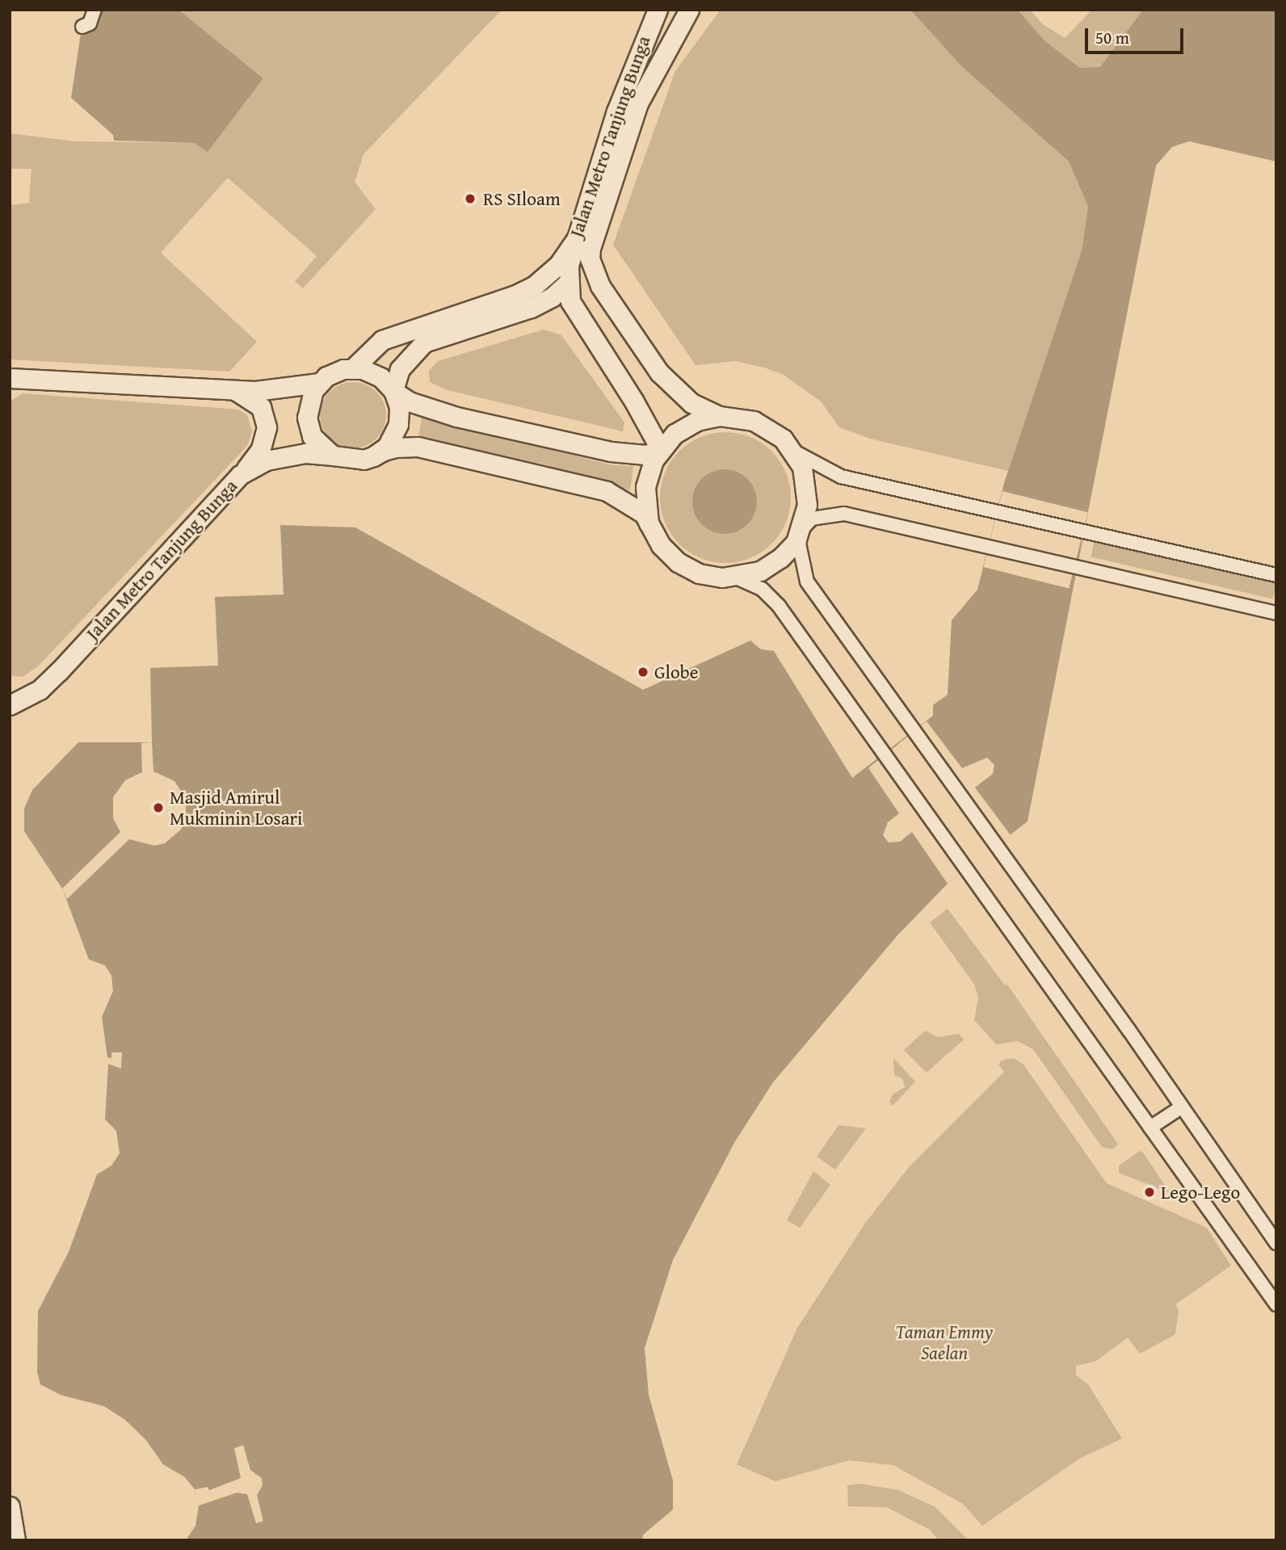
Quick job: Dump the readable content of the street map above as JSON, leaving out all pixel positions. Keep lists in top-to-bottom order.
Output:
{
  "streets": {
    "main road": ["Jalan Metro Tanjung Bunga"]
  },
  "parks": ["Taman Emmy Saelan"],
  "places": [
    "RS SIloam",
    "Globe",
    "Masjid Amirul Mukminin Losari",
    "Lego-Lego"
  ],
  "scale_bar": "50 m"
}
